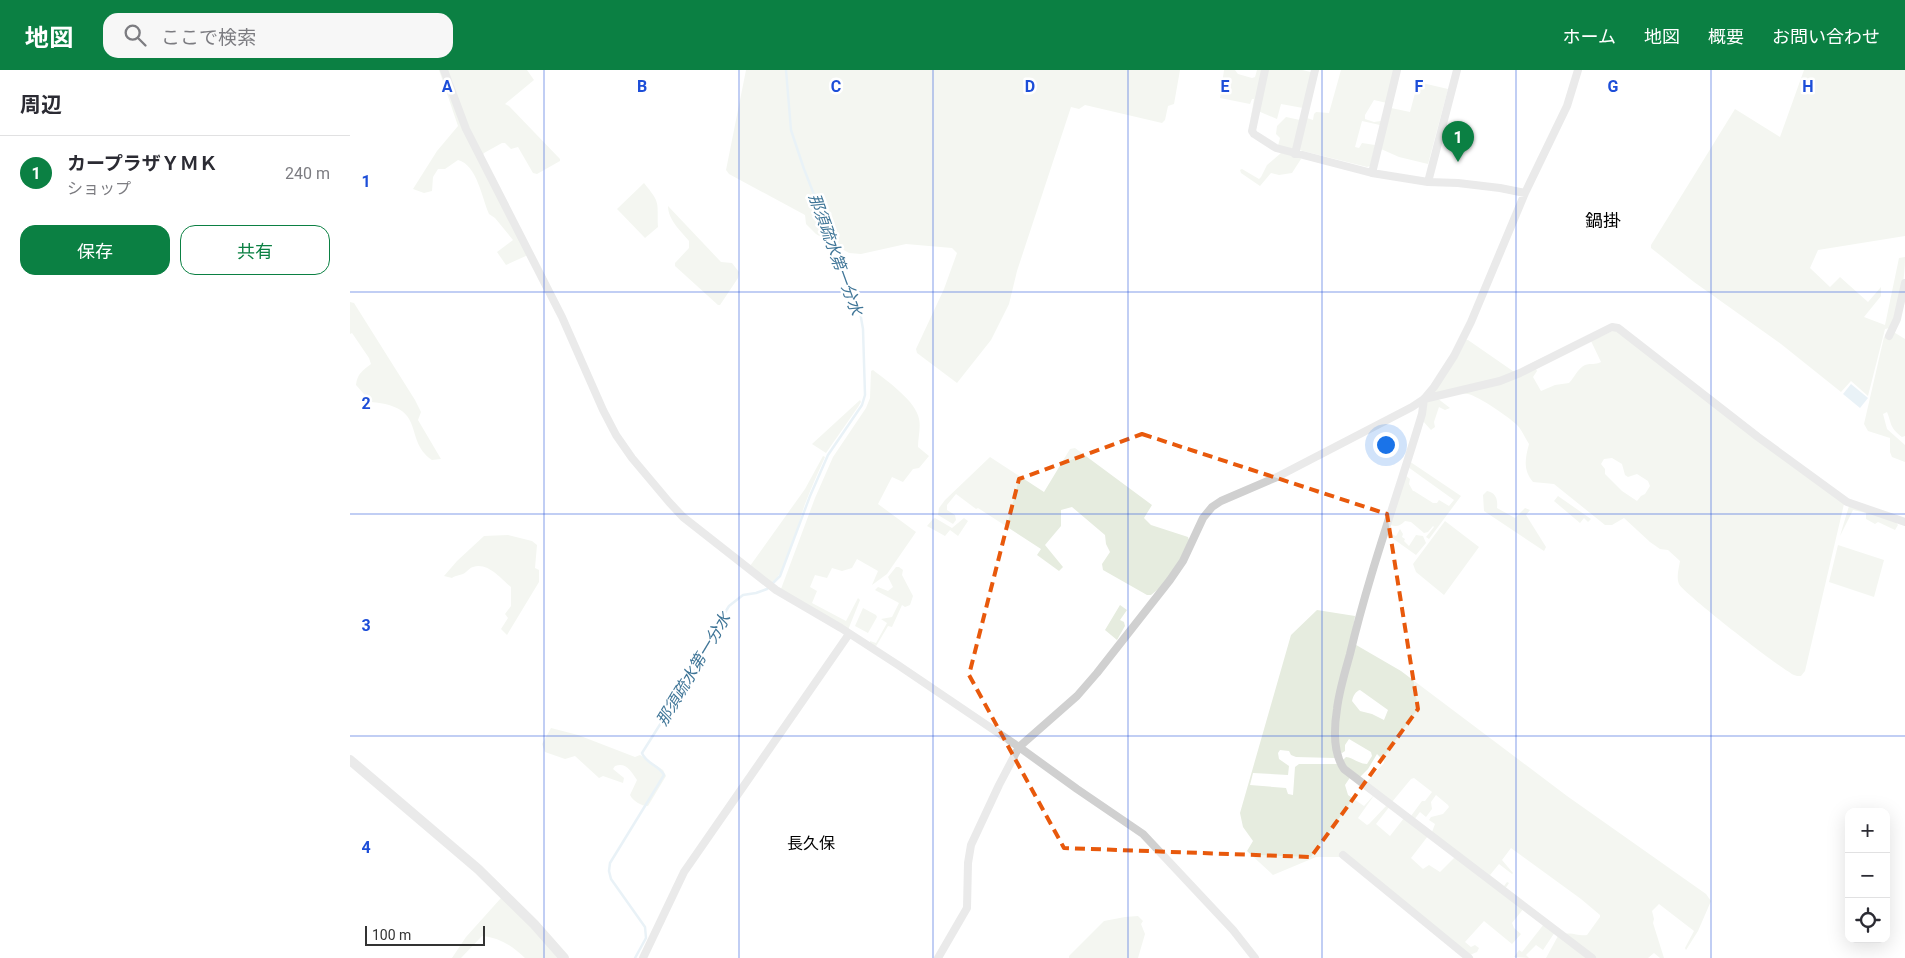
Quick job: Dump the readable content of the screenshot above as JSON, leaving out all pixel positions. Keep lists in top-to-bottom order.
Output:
{
  "districts": ["鍋掛", "長久保"],
  "water": ["那須疏水第一分水"],
  "scale_bar": "100 m",
  "page": {
    "header": "地図",
    "search": "ここで検索",
    "nav": [
      "ホーム",
      "地図",
      "概要",
      "お問い合わせ"
    ],
    "heading": "周辺",
    "pins": "1",
    "list": [
      {
        "mark": "1",
        "name": "カープラザＹＭＫ",
        "note": "ショップ",
        "value": "240 m"
      }
    ],
    "buttons": ["保存", "共有"],
    "map_buttons": ["+", "−"],
    "scale": "100 m"
  },
  "grid": {
    "columns": [
      "A",
      "B",
      "C",
      "D",
      "E",
      "F",
      "G",
      "H"
    ],
    "rows": [
      "1",
      "2",
      "3",
      "4"
    ]
  }
}
